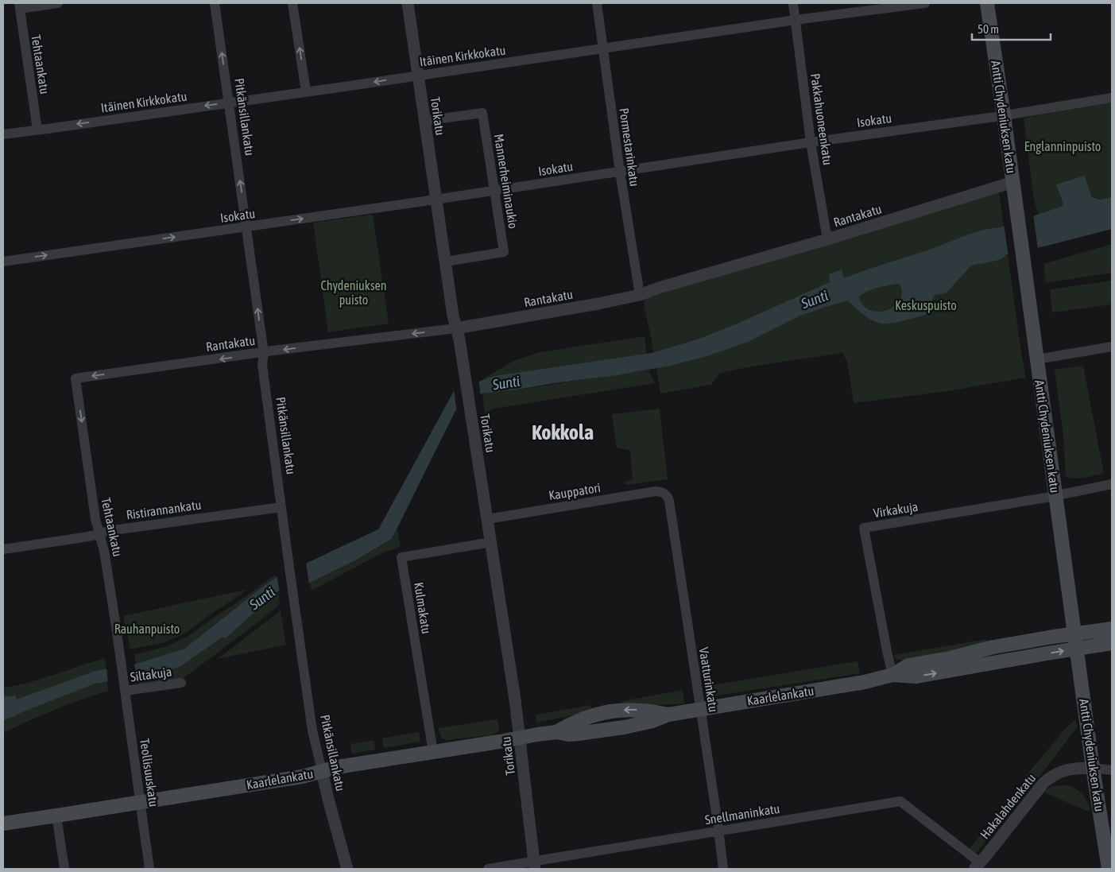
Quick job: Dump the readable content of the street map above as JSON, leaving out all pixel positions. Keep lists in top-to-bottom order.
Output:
{
  "streets": {
    "main road": ["Antti Chydeniuksen katu", "Kaarlelankatu"],
    "street": [
      "Itäinen Kirkkokatu",
      "Tehtaankatu",
      "Torikatu",
      "Pitkänsillankatu",
      "Pakkahuoneenkatu",
      "Isokatu",
      "Pormestarinkatu",
      "Mannerheiminaukio",
      "Rantakatu",
      "Kauppatori",
      "Ristirannankatu",
      "Virkakuja",
      "Kulmakatu",
      "Siltakuja",
      "Vaatturinkatu",
      "Teollisuuskatu",
      "Hakalahdenkatu",
      "Snellmaninkatu"
    ]
  },
  "crossings": [
    ["Itäinen Kirkkokatu", "Tehtaankatu"],
    ["Itäinen Kirkkokatu", "Torikatu"],
    ["Itäinen Kirkkokatu", "Pitkänsillankatu"],
    ["Itäinen Kirkkokatu", "Pakkahuoneenkatu"],
    ["Itäinen Kirkkokatu", "Pormestarinkatu"],
    ["Tehtaankatu", "Rantakatu"],
    ["Tehtaankatu", "Ristirannankatu"],
    ["Tehtaankatu", "Siltakuja"],
    ["Tehtaankatu", "Teollisuuskatu"],
    ["Torikatu", "Isokatu"],
    ["Torikatu", "Mannerheiminaukio"],
    ["Torikatu", "Rantakatu"],
    ["Torikatu", "Kauppatori"],
    ["Torikatu", "Kulmakatu"],
    ["Torikatu", "Kaarlelankatu"],
    ["Torikatu", "Snellmaninkatu"],
    ["Pitkänsillankatu", "Isokatu"],
    ["Pitkänsillankatu", "Rantakatu"],
    ["Pitkänsillankatu", "Ristirannankatu"],
    ["Pitkänsillankatu", "Kaarlelankatu"],
    ["Antti Chydeniuksen katu", "Isokatu"],
    ["Antti Chydeniuksen katu", "Rantakatu"],
    ["Antti Chydeniuksen katu", "Virkakuja"],
    ["Antti Chydeniuksen katu", "Kaarlelankatu"],
    ["Antti Chydeniuksen katu", "Hakalahdenkatu"],
    ["Pakkahuoneenkatu", "Isokatu"],
    ["Pakkahuoneenkatu", "Rantakatu"],
    ["Isokatu", "Pormestarinkatu"],
    ["Isokatu", "Mannerheiminaukio"],
    ["Pormestarinkatu", "Rantakatu"],
    ["Kauppatori", "Vaatturinkatu"],
    ["Virkakuja", "Kaarlelankatu"],
    ["Kulmakatu", "Kaarlelankatu"],
    ["Siltakuja", "Teollisuuskatu"],
    ["Vaatturinkatu", "Kaarlelankatu"],
    ["Vaatturinkatu", "Snellmaninkatu"],
    ["Kaarlelankatu", "Teollisuuskatu"],
    ["Hakalahdenkatu", "Snellmaninkatu"]
  ],
  "one_way": [
    "Tehtaankatu",
    "Pitkänsillankatu",
    "Isokatu",
    "Rantakatu"
  ],
  "districts": ["Kokkola"],
  "water": ["Sunti"],
  "parks": [
    "Englanninpuisto",
    "Chydeniuksen puisto",
    "Keskuspuisto",
    "Rauhanpuisto"
  ],
  "scale_bar": "50 m"
}
